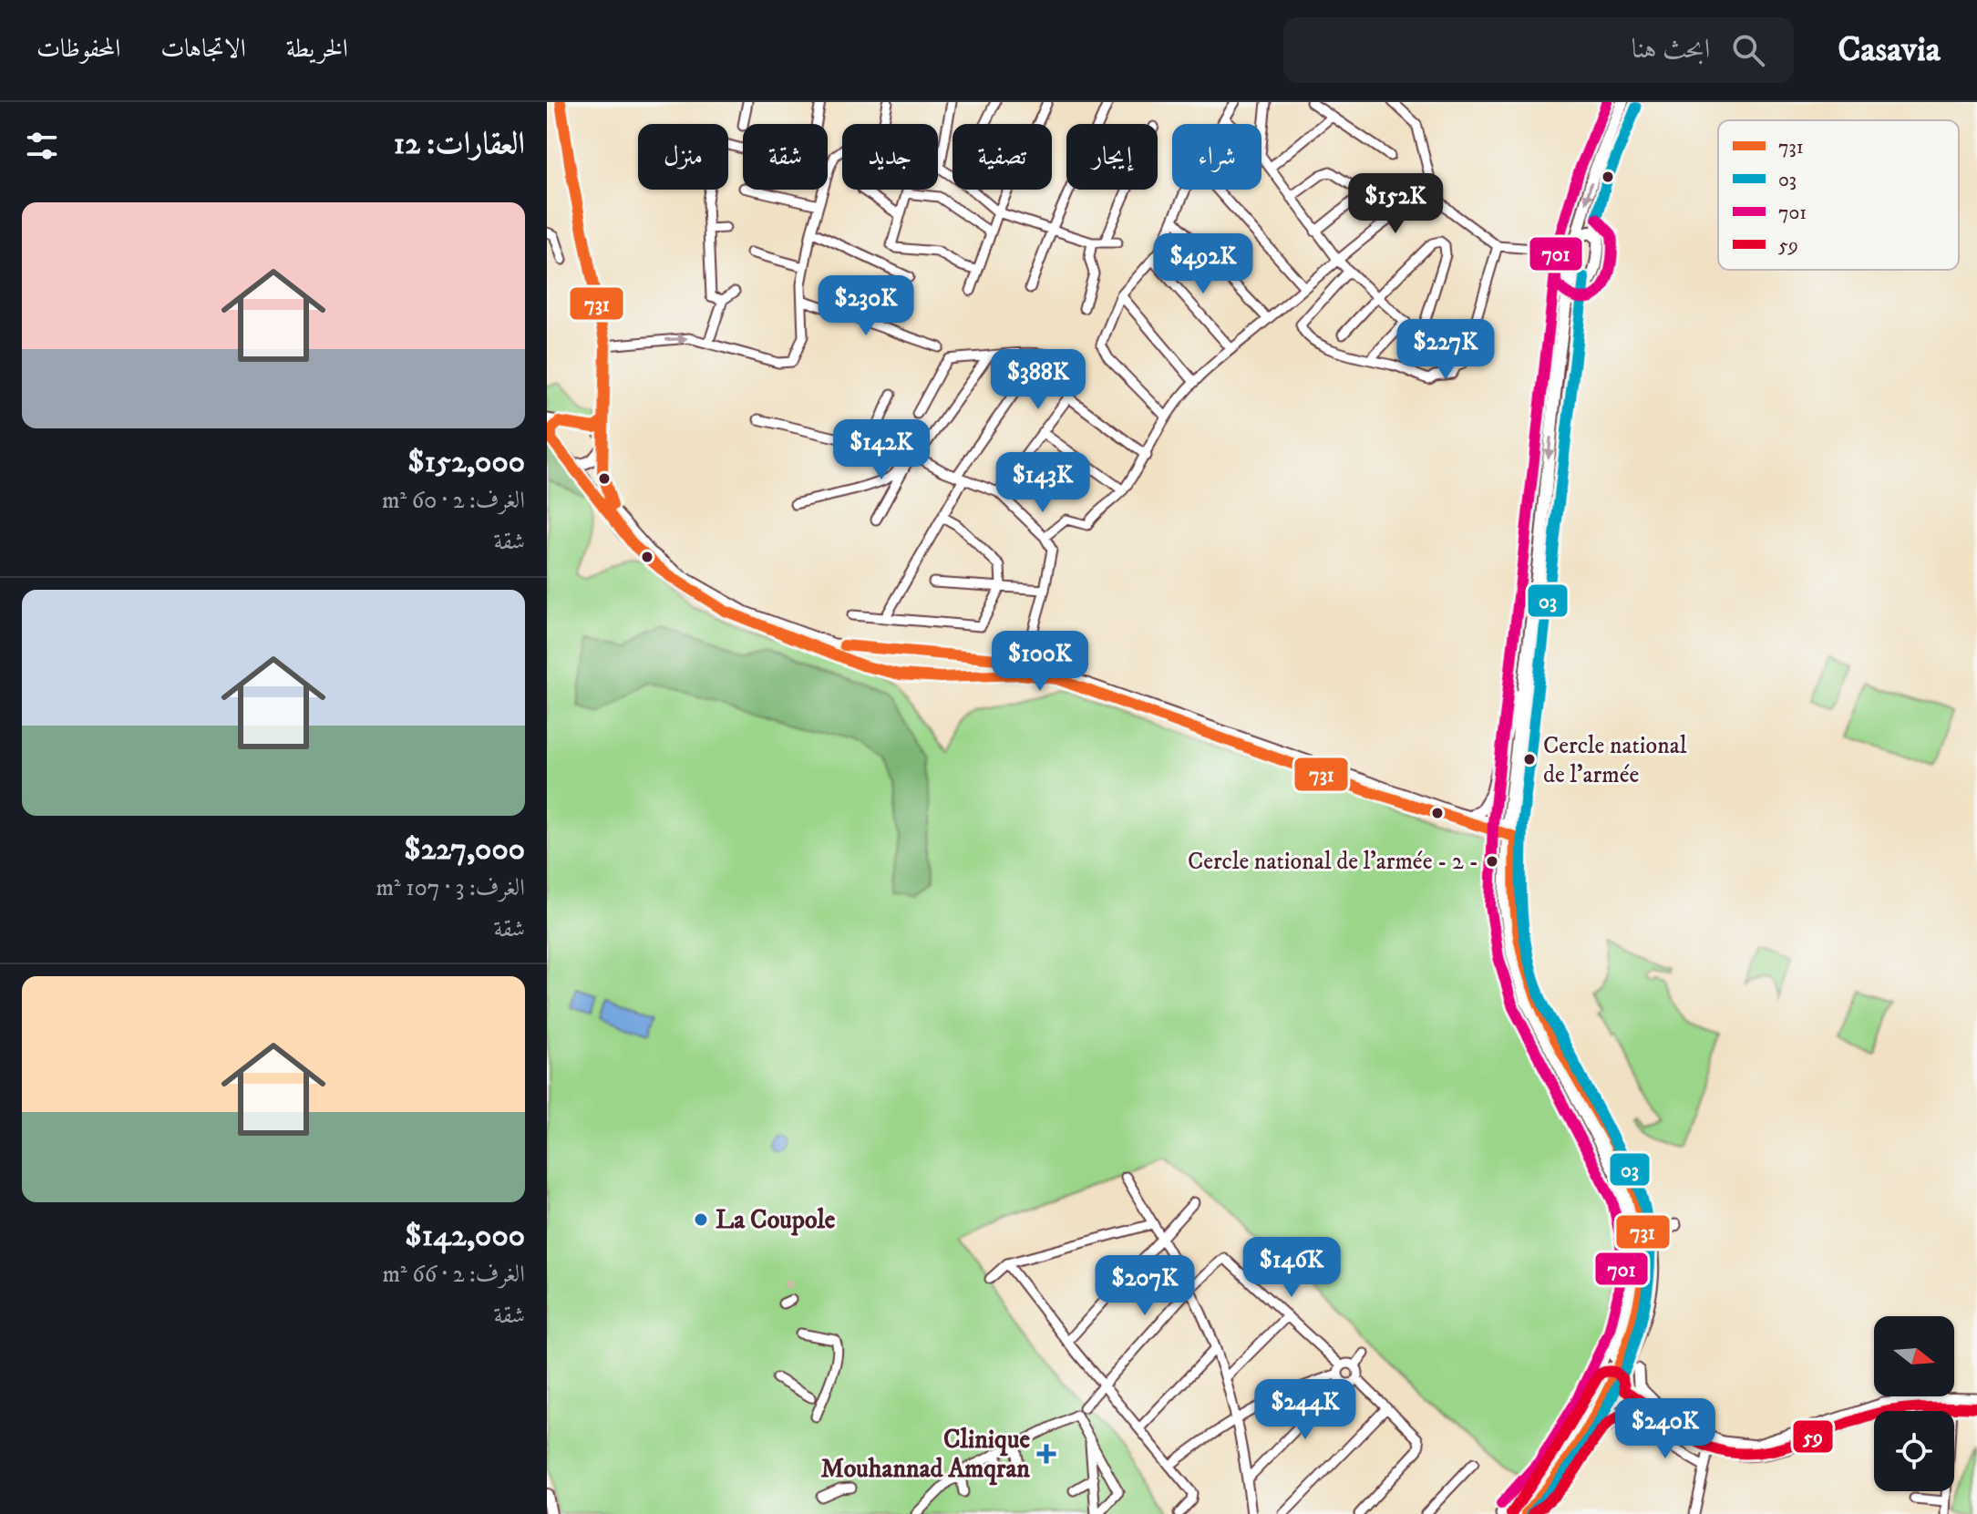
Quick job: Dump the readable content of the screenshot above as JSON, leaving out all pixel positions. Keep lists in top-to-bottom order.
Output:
{
  "places": {
    "other": ["Cercle national de l'armée", "Cercle national de l'armée - 2 -", "La Coupole"],
    "health": ["Clinique Mouhannad Amqran"]
  },
  "lines": [
    "transit line 731",
    "transit line 701",
    "transit line 03",
    "transit line 59"
  ],
  "legend": [
    "731",
    "03",
    "701",
    "59"
  ],
  "north": "right",
  "page": {
    "header": "Casavia",
    "search": "ابحث هنا",
    "nav": ["الخريطة", "الاتجاهات", "المحفوظات"],
    "heading": "العقارات: 12",
    "chip": [
      "شراء",
      "إيجار",
      "تصفية",
      "جديد",
      "شقة",
      "منزل"
    ],
    "price": [
      "$152K",
      "$492K",
      "$230K",
      "$227K",
      "$388K",
      "$142K",
      "$143K",
      "$100K",
      "$146K",
      "$207K",
      "$244K",
      "$240K"
    ],
    "list": [
      {
        "name": "$152,000",
        "note": "الغرف: 2 · 60 m² · شقة"
      },
      {
        "name": "$227,000",
        "note": "الغرف: 3 · 107 m² · شقة"
      },
      {
        "name": "$142,000",
        "note": "الغرف: 2 · 66 m² · شقة"
      }
    ]
  }
}
